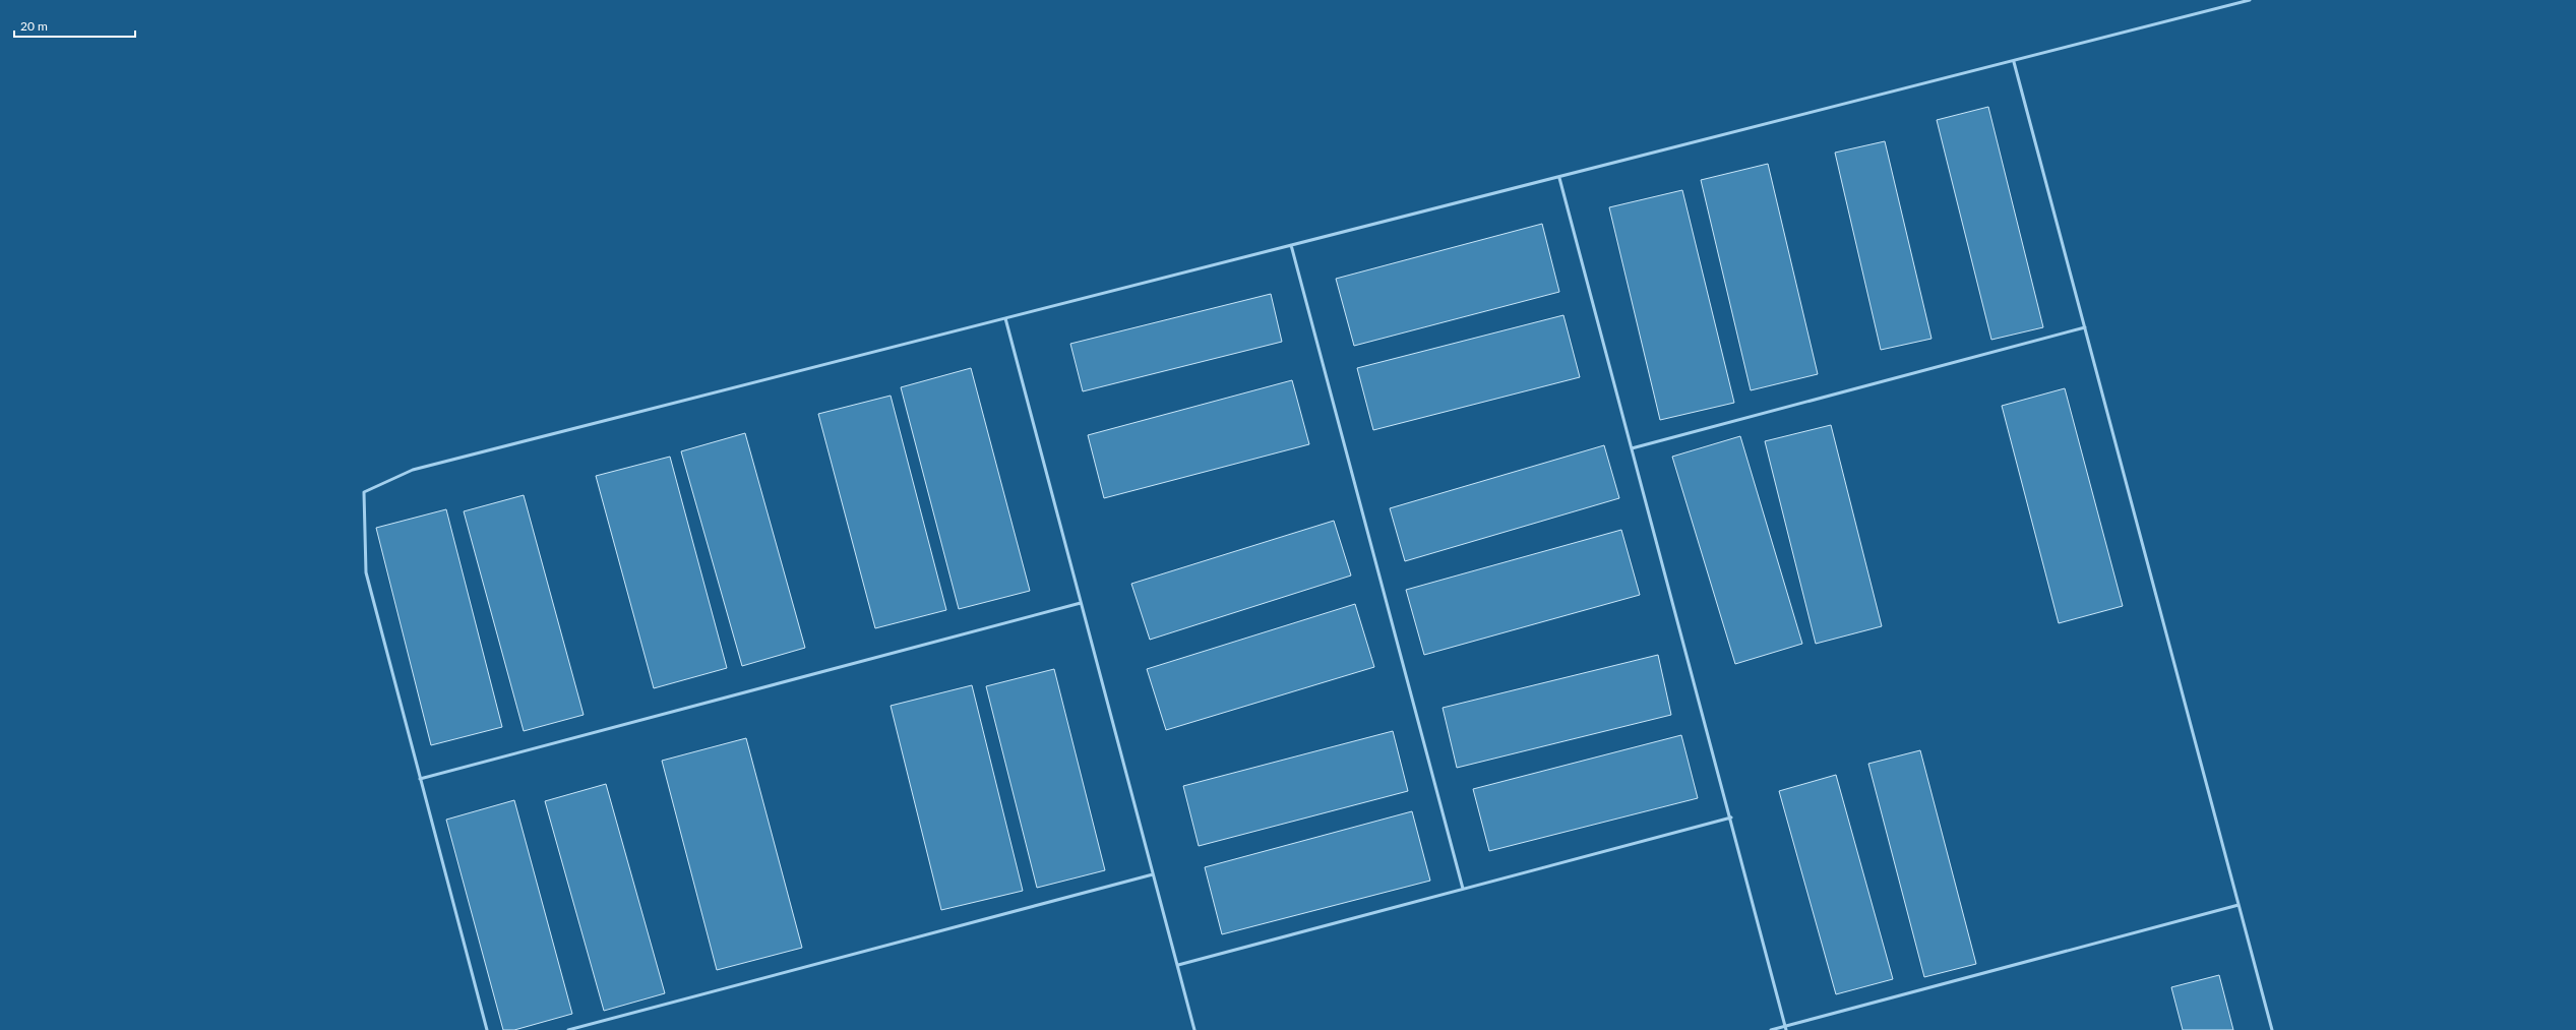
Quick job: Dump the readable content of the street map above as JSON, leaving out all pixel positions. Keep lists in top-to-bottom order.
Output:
{
  "scale_bar": "20 m"
}
